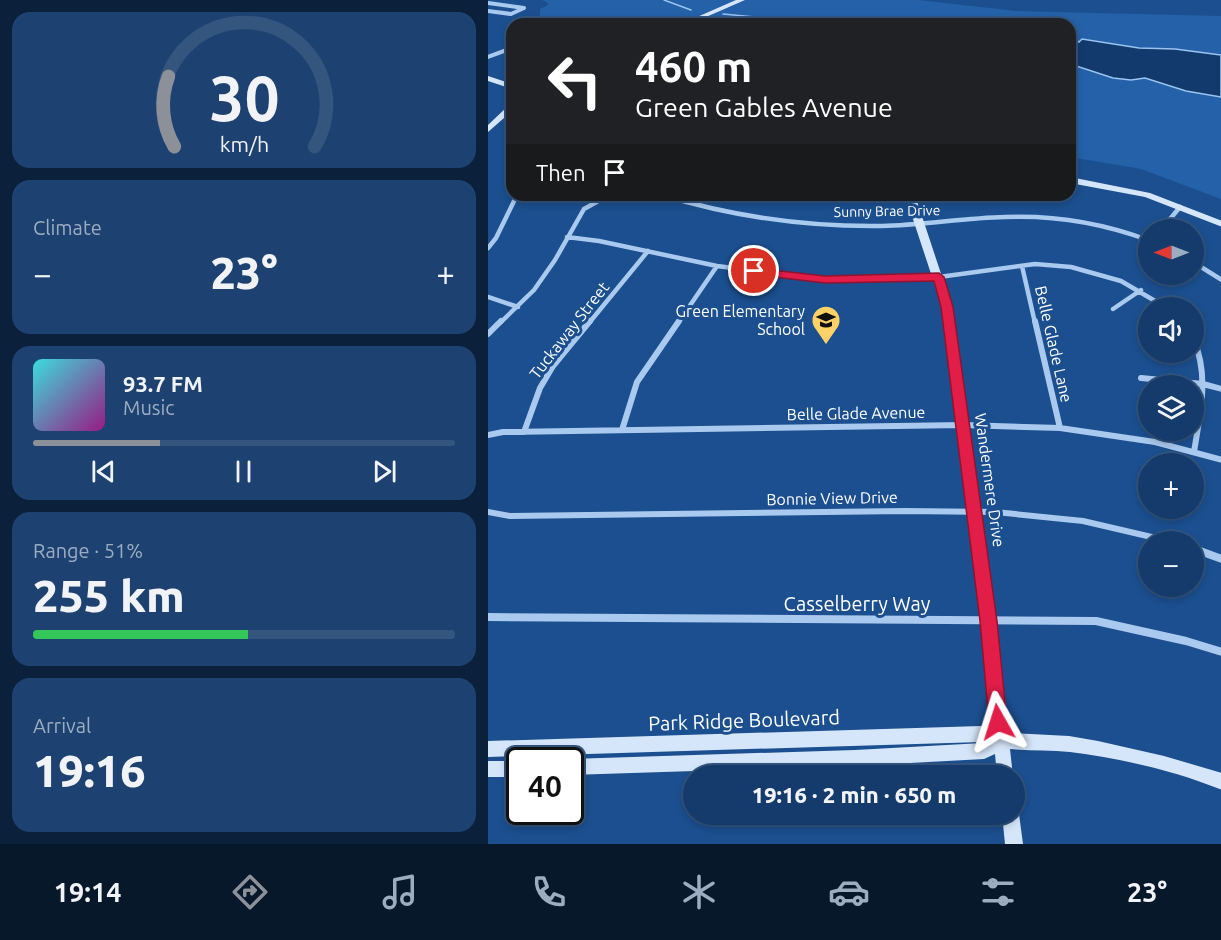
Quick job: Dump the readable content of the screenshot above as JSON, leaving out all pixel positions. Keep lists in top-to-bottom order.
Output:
{
  "streets": {
    "main road": ["Wandermere Drive", "Park Ridge Boulevard"],
    "street": [
      "Sunny Brae Drive",
      "Tuckaway Street",
      "Belle Glade Lane",
      "Belle Glade Avenue",
      "Bonnie View Drive",
      "Casselberry Way"
    ]
  },
  "crossings": [
    ["Sunny Brae Drive", "Wandermere Drive"],
    ["Tuckaway Street", "Belle Glade Avenue"],
    ["Belle Glade Lane", "Belle Glade Avenue"],
    ["Belle Glade Avenue", "Wandermere Drive"],
    ["Wandermere Drive", "Bonnie View Drive"],
    ["Wandermere Drive", "Casselberry Way"],
    ["Wandermere Drive", "Park Ridge Boulevard"]
  ],
  "places": {
    "school or university": ["Green Elementary School"]
  },
  "north": "left",
  "page": {
    "turn": ["460 m", "Green Gables Avenue"],
    "then": "Then",
    "tile": [
      "Climate",
      ["Range · 51%", "255 km"],
      ["Arrival", "19:16"]
    ],
    "map_buttons": ["+", "−"],
    "heat": ["−", "23°", "+"],
    "song": ["93.7 FM", "Music"],
    "limit": "40",
    "trip": "19:16 · 2 min · 650 m",
    "tabs": ["19:14", "23°"],
    "gauge": ["30", "km/h"]
  }
}
